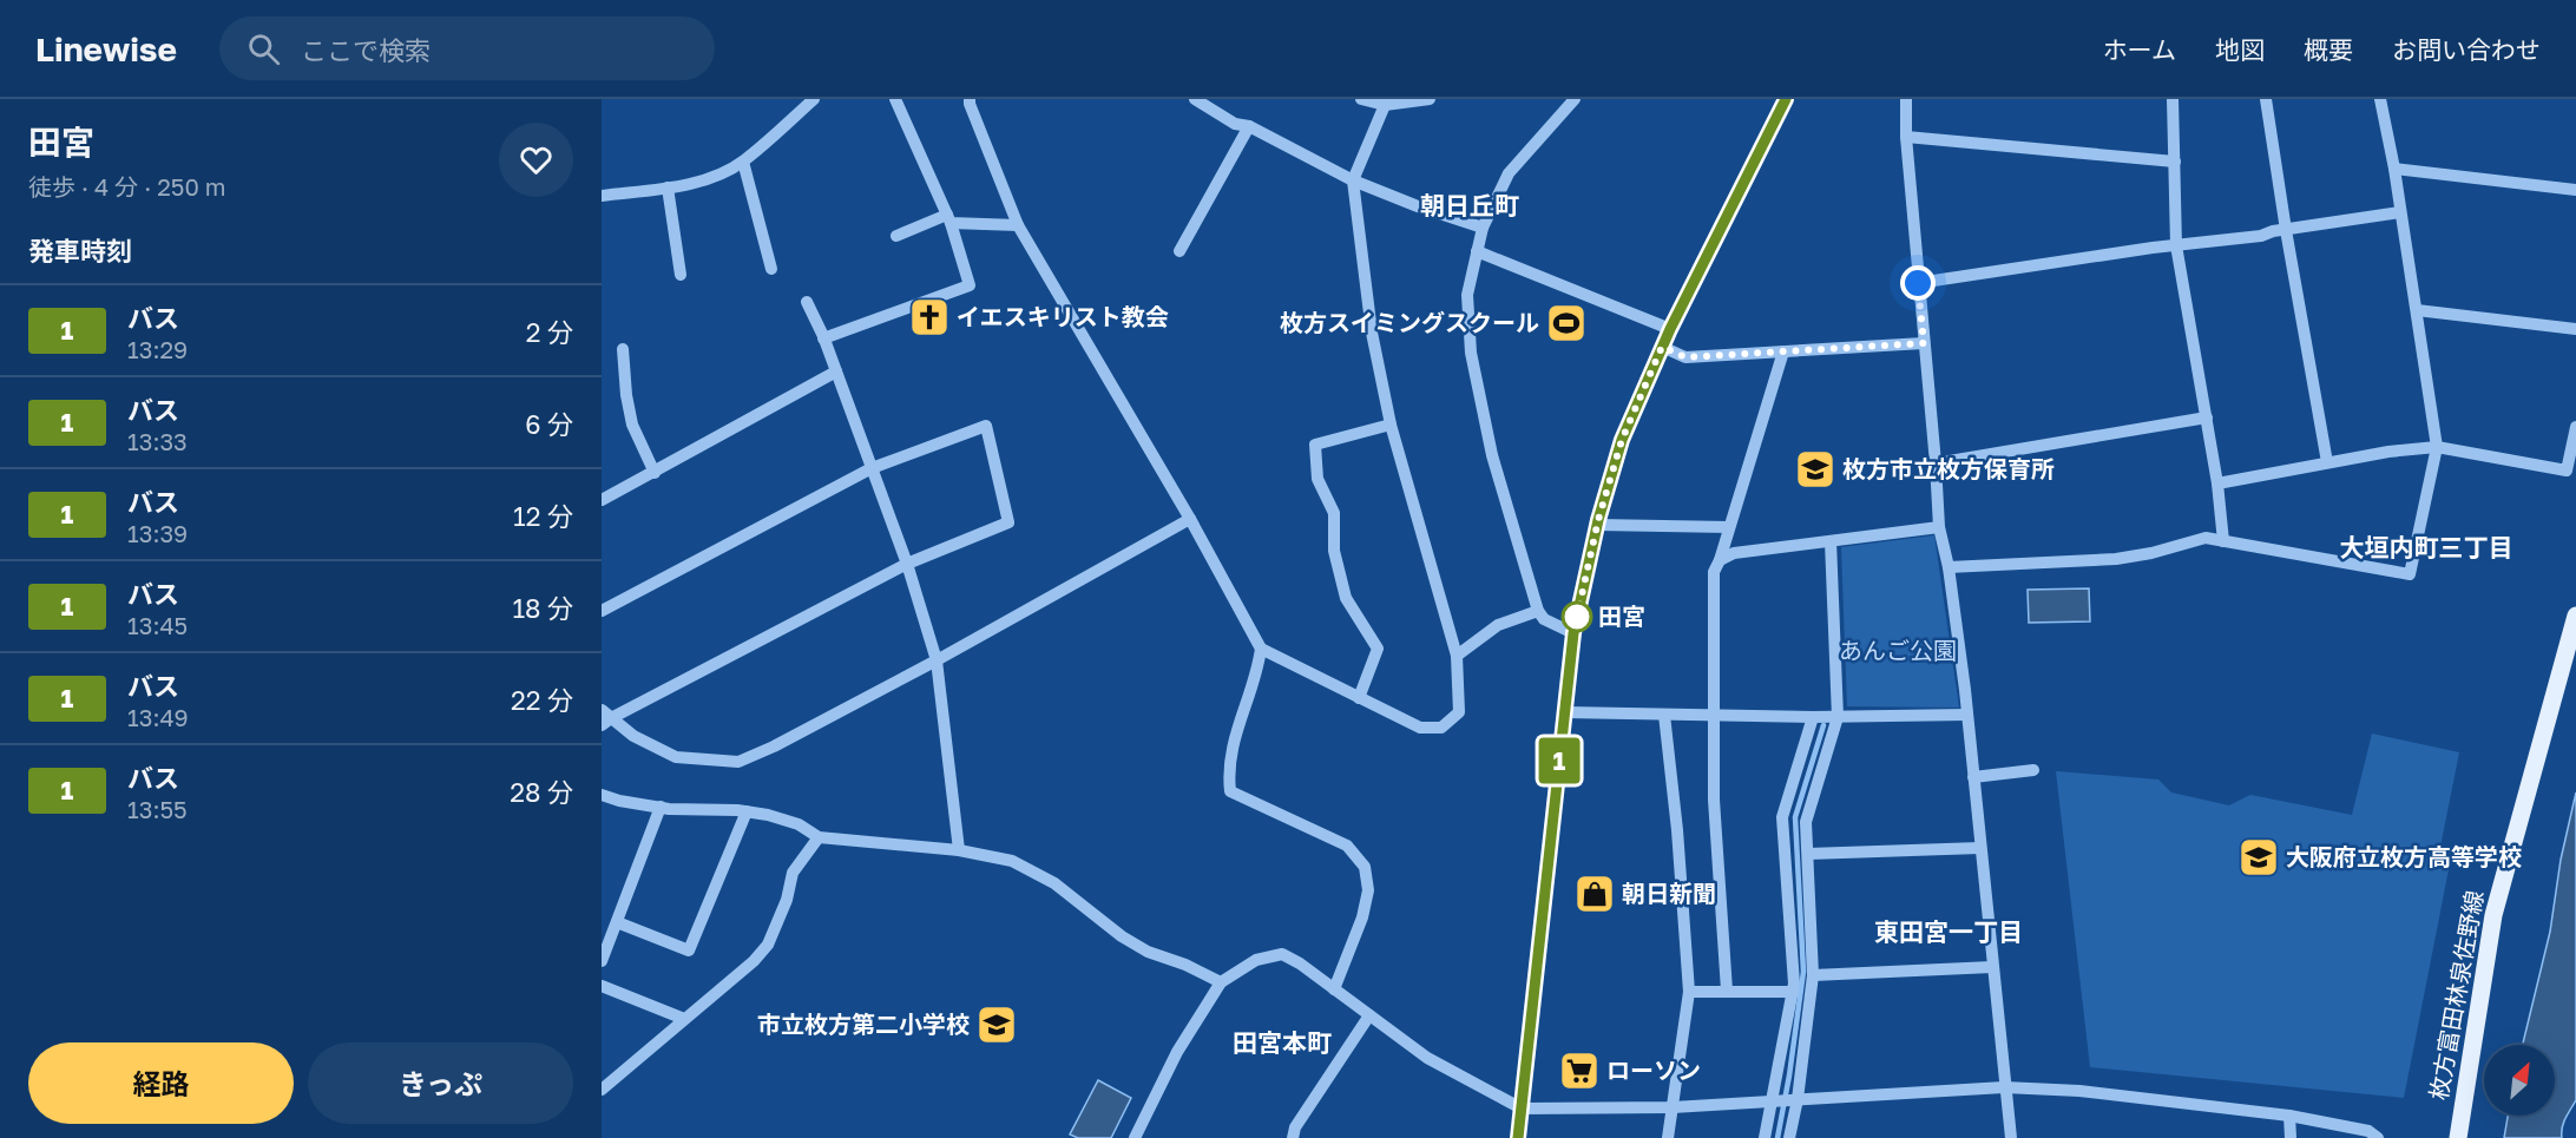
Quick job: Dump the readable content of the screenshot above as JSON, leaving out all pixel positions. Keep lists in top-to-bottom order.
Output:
{
  "streets": {
    "main road": ["枚方富田林泉佐野線"]
  },
  "districts": [
    "朝日丘町",
    "大垣内町三丁目",
    "東田宮一丁目",
    "田宮本町"
  ],
  "parks": ["あんご公園"],
  "places": {
    "church": ["イエスキリスト教会"],
    "sports": ["枚方スイミングスクール"],
    "school or university": ["枚方市立枚方保育所", "大阪府立枚方高等学校", "市立枚方第二小学校"],
    "other": ["田宮"],
    "shop": ["朝日新聞"],
    "supermarket": ["ローソン"]
  },
  "lines": ["bus line 1"],
  "north": "top right",
  "page": {
    "header": "Linewise",
    "search": "ここで検索",
    "nav": [
      "ホーム",
      "地図",
      "概要",
      "お問い合わせ"
    ],
    "heading": [
      ["田宮", "徒歩 · 4 分 · 250 m"],
      "発車時刻"
    ],
    "on_map": "1",
    "list": [
      {
        "mark": "1",
        "name": "バス",
        "note": "13:29",
        "value": "2 分"
      },
      {
        "mark": "1",
        "name": "バス",
        "note": "13:33",
        "value": "6 分"
      },
      {
        "mark": "1",
        "name": "バス",
        "note": "13:39",
        "value": "12 分"
      },
      {
        "mark": "1",
        "name": "バス",
        "note": "13:45",
        "value": "18 分"
      },
      {
        "mark": "1",
        "name": "バス",
        "note": "13:49",
        "value": "22 分"
      },
      {
        "mark": "1",
        "name": "バス",
        "note": "13:55",
        "value": "28 分"
      }
    ],
    "buttons": ["経路", "きっぷ"]
  }
}
